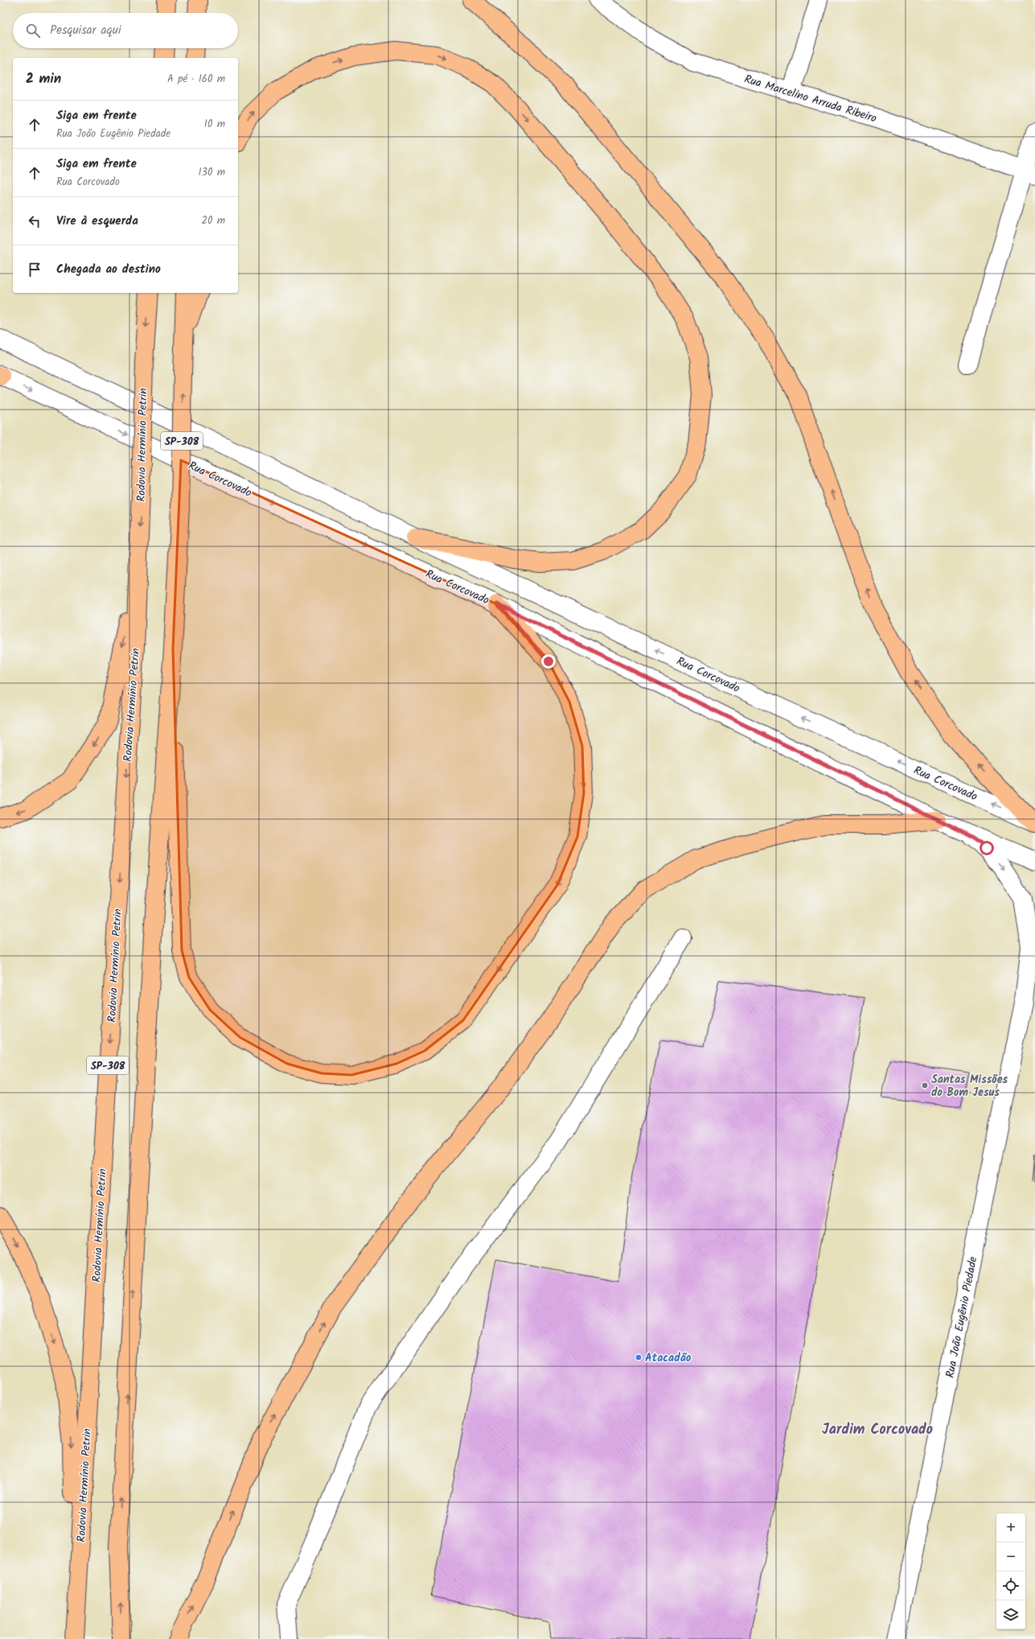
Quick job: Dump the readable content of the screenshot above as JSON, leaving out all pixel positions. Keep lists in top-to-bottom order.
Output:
{
  "streets": {
    "main road": ["SP-308", "Rodovia Hermínio Petrin"],
    "street": ["Rua Marcelino Arruda Ribeiro", "Rua Corcovado", "Rua João Eugênio Piedade"]
  },
  "crossings": [
    ["Rua Corcovado", "Rua João Eugênio Piedade"]
  ],
  "districts": ["Jardim Corcovado"],
  "places": ["Santas Missões do Bom Jesus", "Atacadão"],
  "page": {
    "search": "Pesquisar aqui",
    "heading": ["2 min", "A pé · 160 m"],
    "list": [
      ["Siga em frente", "Rua João Eugênio Piedade", "10 m"],
      ["Siga em frente", "Rua Corcovado", "130 m"],
      ["Vire à esquerda", "20 m"],
      "Chegada ao destino"
    ],
    "map_buttons": ["+", "−"]
  }
}
